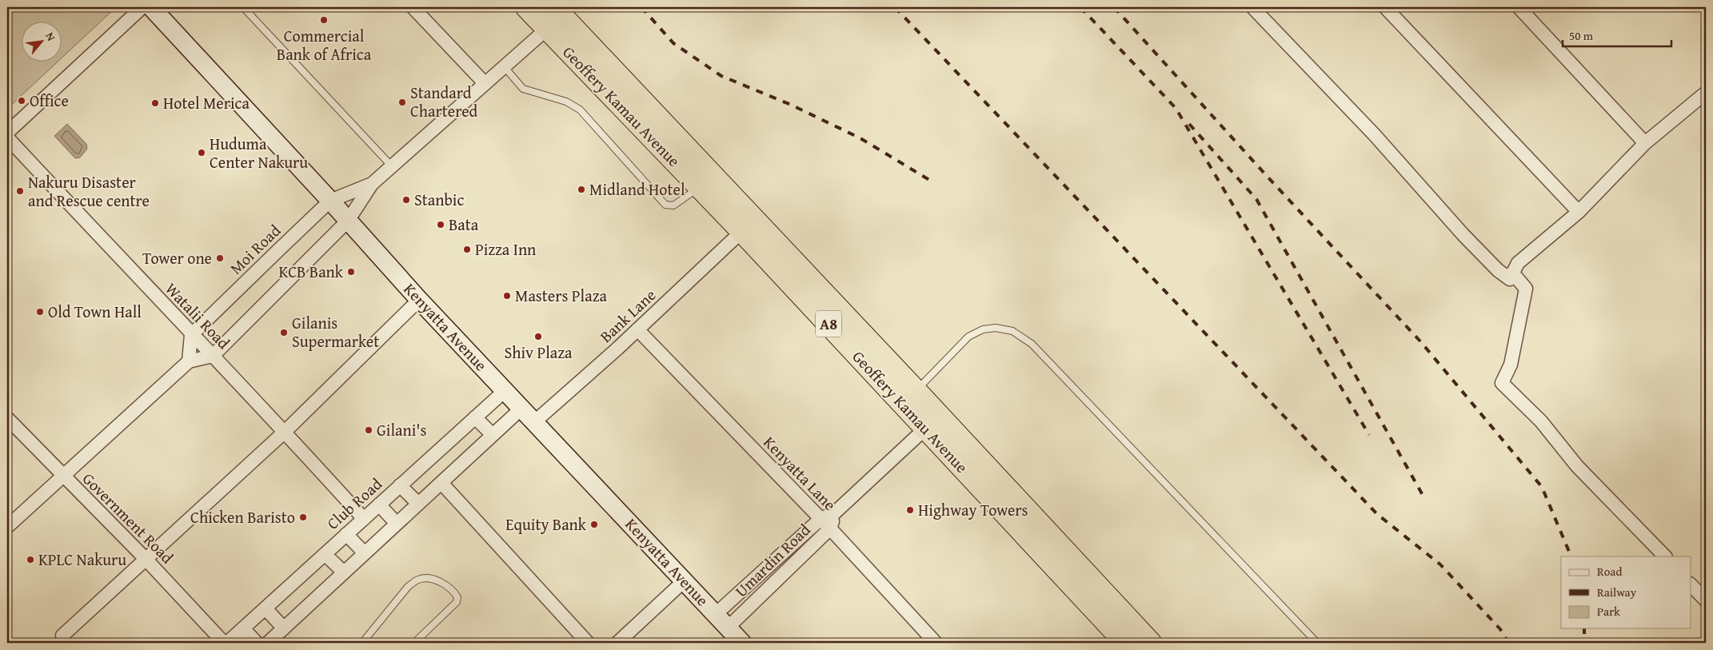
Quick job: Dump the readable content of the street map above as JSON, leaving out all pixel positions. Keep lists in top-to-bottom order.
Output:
{
  "streets": {
    "highway": ["Geoffery Kamau Avenue", "A8"],
    "street": [
      "Moi Road",
      "Watalii Road",
      "Bank Lane",
      "Kenyatta Avenue",
      "Kenyatta Lane",
      "Club Road",
      "Government Road",
      "Umardin Road"
    ]
  },
  "crossings": [
    ["Geoffery Kamau Avenue", "Moi Road"],
    ["Geoffery Kamau Avenue", "Bank Lane"],
    ["Geoffery Kamau Avenue", "Umardin Road"],
    ["Moi Road", "Watalii Road"],
    ["Moi Road", "Kenyatta Avenue"],
    ["Watalii Road", "Club Road"],
    ["Bank Lane", "Kenyatta Avenue"],
    ["Bank Lane", "Kenyatta Lane"],
    ["Kenyatta Avenue", "Club Road"],
    ["Kenyatta Avenue", "Umardin Road"],
    ["Kenyatta Lane", "Umardin Road"]
  ],
  "places": [
    "Commercial Bank of Africa",
    "Office",
    "Standard Chartered",
    "Hotel Merica",
    "Huduma Center Nakuru",
    "Midland Hotel",
    "Nakuru Disaster and Rescue centre",
    "Stanbic",
    "Bata",
    "Pizza Inn",
    "Tower one",
    "KCB Bank",
    "Masters Plaza",
    "Old Town Hall",
    "Gilanis Supermarket",
    "Shiv Plaza",
    "Gilani's",
    "Highway Towers",
    "Chicken Baristo",
    "Equity Bank",
    "KPLC Nakuru"
  ],
  "legend": ["Road", "Railway", "Park"],
  "scale_bar": "50 m",
  "north": "top right"
}
